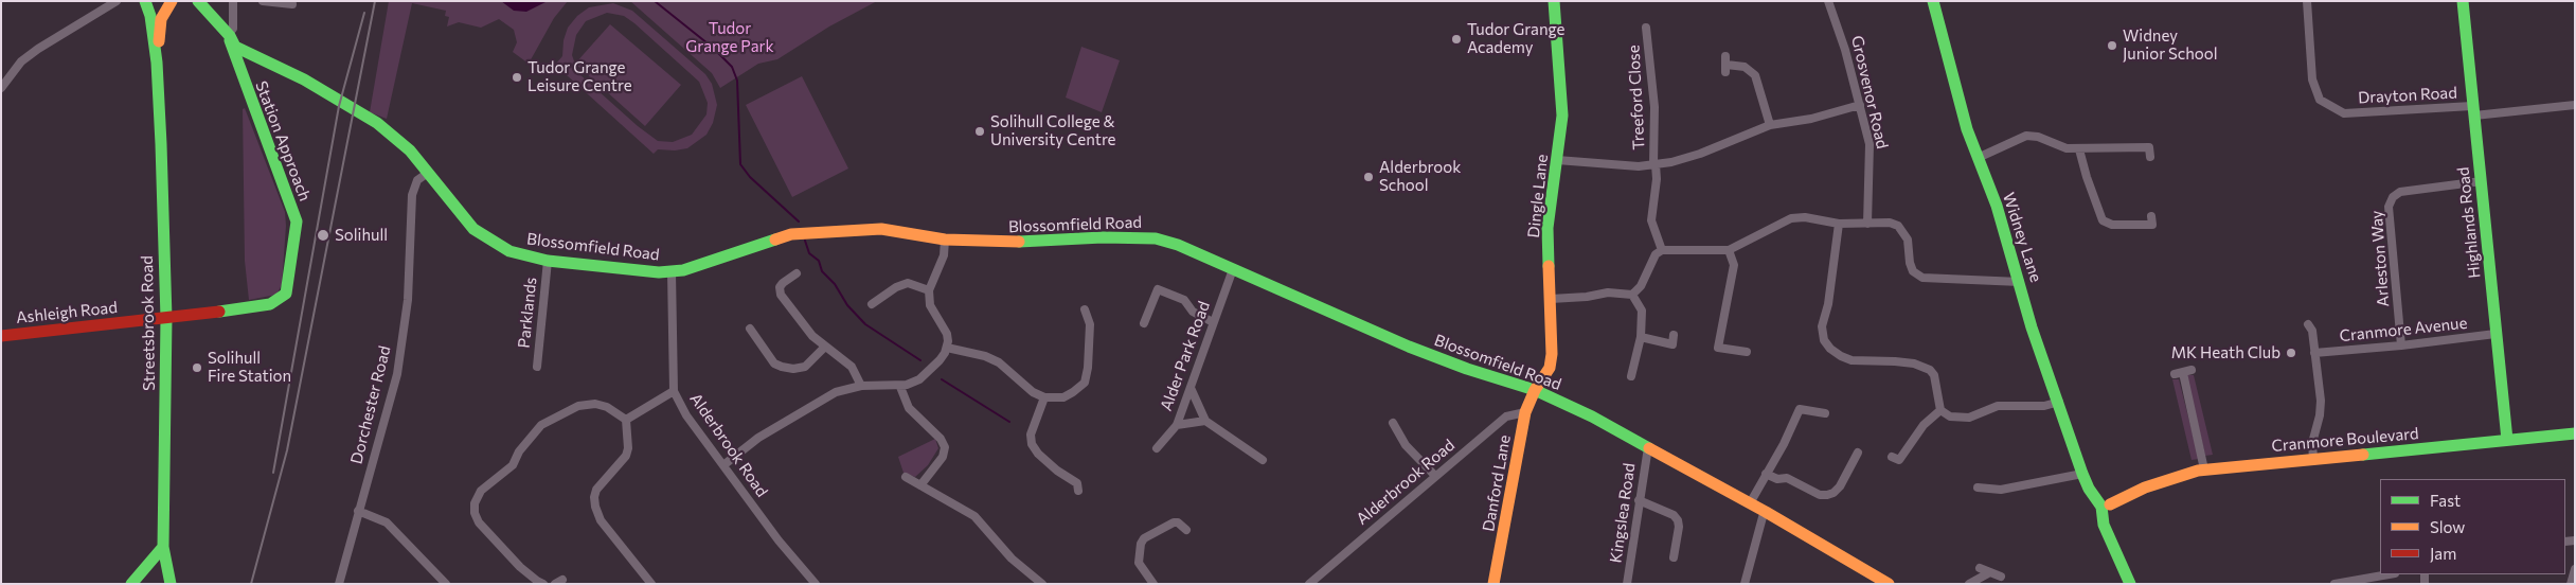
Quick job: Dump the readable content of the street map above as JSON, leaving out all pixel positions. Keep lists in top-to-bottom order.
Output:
{
  "streets": {
    "street": [
      "Grosvenor Road",
      "Drayton Road",
      "Treeford Close",
      "Station Approach",
      "Dingle Lane",
      "Highlands Road",
      "Blossomfield Road",
      "Widney Lane",
      "Arleston Way",
      "Ashleigh Road",
      "Parklands",
      "Streetsbrook Road",
      "Cranmore Avenue",
      "Alder Park Road",
      "Dorchester Road",
      "Cranmore Boulevard",
      "Alderbrook Road",
      "Danford Lane",
      "Kingslea Road"
    ]
  },
  "crossings": [
    ["Drayton Road", "Highlands Road"],
    ["Station Approach", "Blossomfield Road"],
    ["Station Approach", "Ashleigh Road"],
    ["Station Approach", "Streetsbrook Road"],
    ["Dingle Lane", "Blossomfield Road"],
    ["Dingle Lane", "Danford Lane"],
    ["Highlands Road", "Arleston Way"],
    ["Highlands Road", "Cranmore Avenue"],
    ["Highlands Road", "Cranmore Boulevard"],
    ["Blossomfield Road", "Parklands"],
    ["Blossomfield Road", "Alder Park Road"],
    ["Blossomfield Road", "Dorchester Road"],
    ["Blossomfield Road", "Alderbrook Road"],
    ["Blossomfield Road", "Danford Lane"],
    ["Blossomfield Road", "Kingslea Road"],
    ["Widney Lane", "Cranmore Boulevard"],
    ["Arleston Way", "Cranmore Avenue"],
    ["Ashleigh Road", "Streetsbrook Road"],
    ["Alderbrook Road", "Danford Lane"]
  ],
  "parks": ["Tudor Grange Park"],
  "places": [
    "Tudor Grange Academy",
    "Widney Junior School",
    "Tudor Grange Leisure Centre",
    "Solihull College & University Centre",
    "Alderbrook School",
    "Solihull",
    "MK Heath Club",
    "Solihull Fire Station"
  ],
  "legend": ["Fast", "Slow", "Jam"]
}
